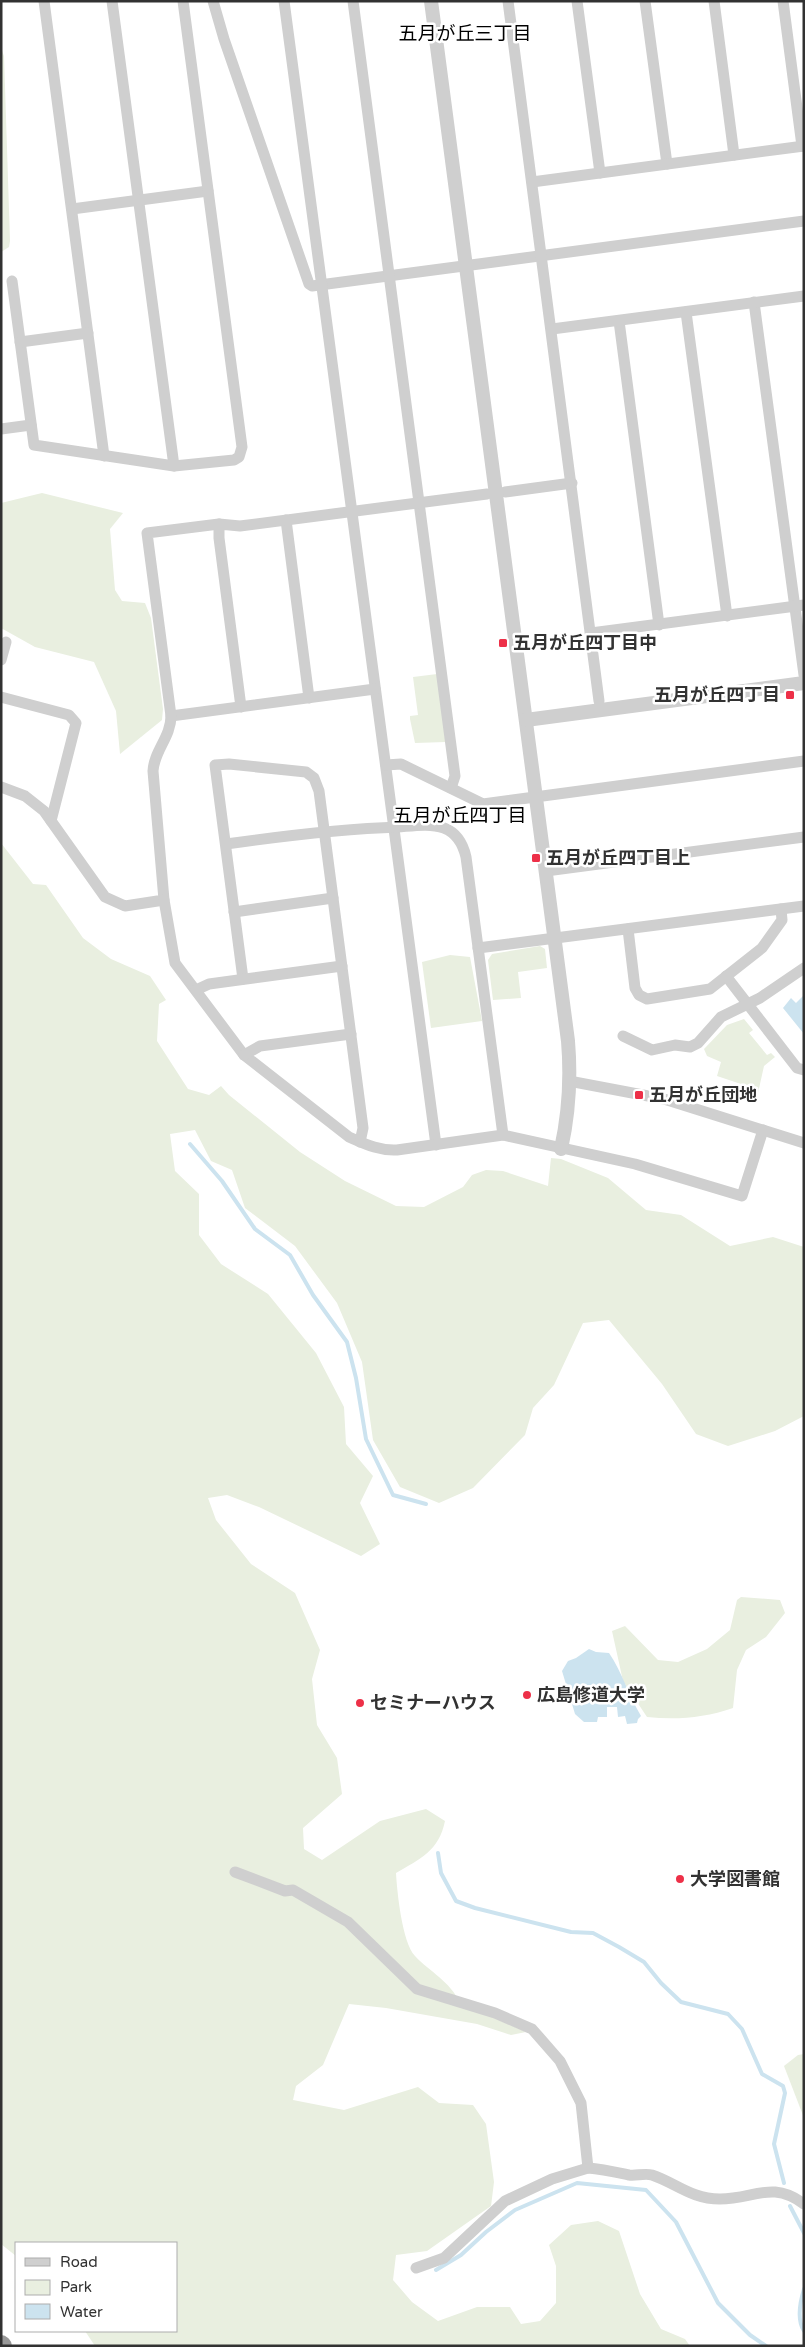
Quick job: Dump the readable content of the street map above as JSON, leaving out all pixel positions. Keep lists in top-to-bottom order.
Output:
{
  "districts": ["五月が丘三丁目", "五月が丘四丁目"],
  "places": {
    "transit": [
      "五月が丘四丁目中",
      "五月が丘四丁目",
      "五月が丘四丁目上",
      "五月が丘団地"
    ],
    "other": ["広島修道大学", "セミナーハウス", "大学図書館"]
  },
  "legend": ["Road", "Park", "Water"]
}
